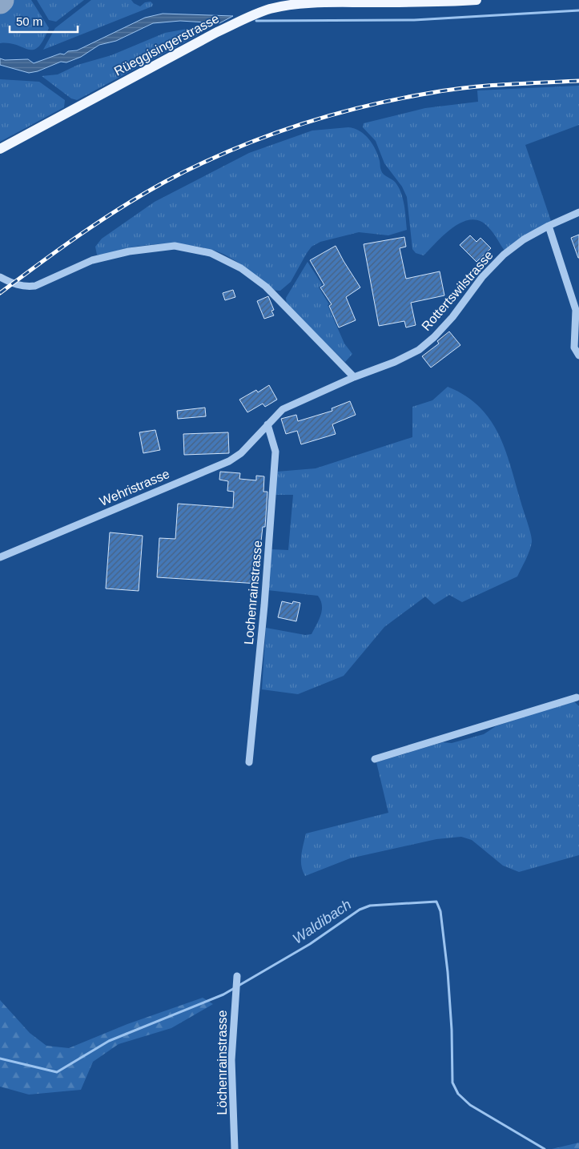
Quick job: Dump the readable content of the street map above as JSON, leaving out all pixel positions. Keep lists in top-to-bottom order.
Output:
{
  "streets": {
    "main road": ["Rüeggisingerstrasse"],
    "street": [
      "Rottertswilstrasse",
      "Wehristrasse",
      "Lochenrainstrasse",
      "Löchenrainstrasse"
    ]
  },
  "crossings": [
    ["Rottertswilstrasse", "Wehristrasse"],
    ["Rottertswilstrasse", "Lochenrainstrasse"],
    ["Wehristrasse", "Lochenrainstrasse"]
  ],
  "water": ["Waldibach"],
  "scale_bar": "50 m"
}
